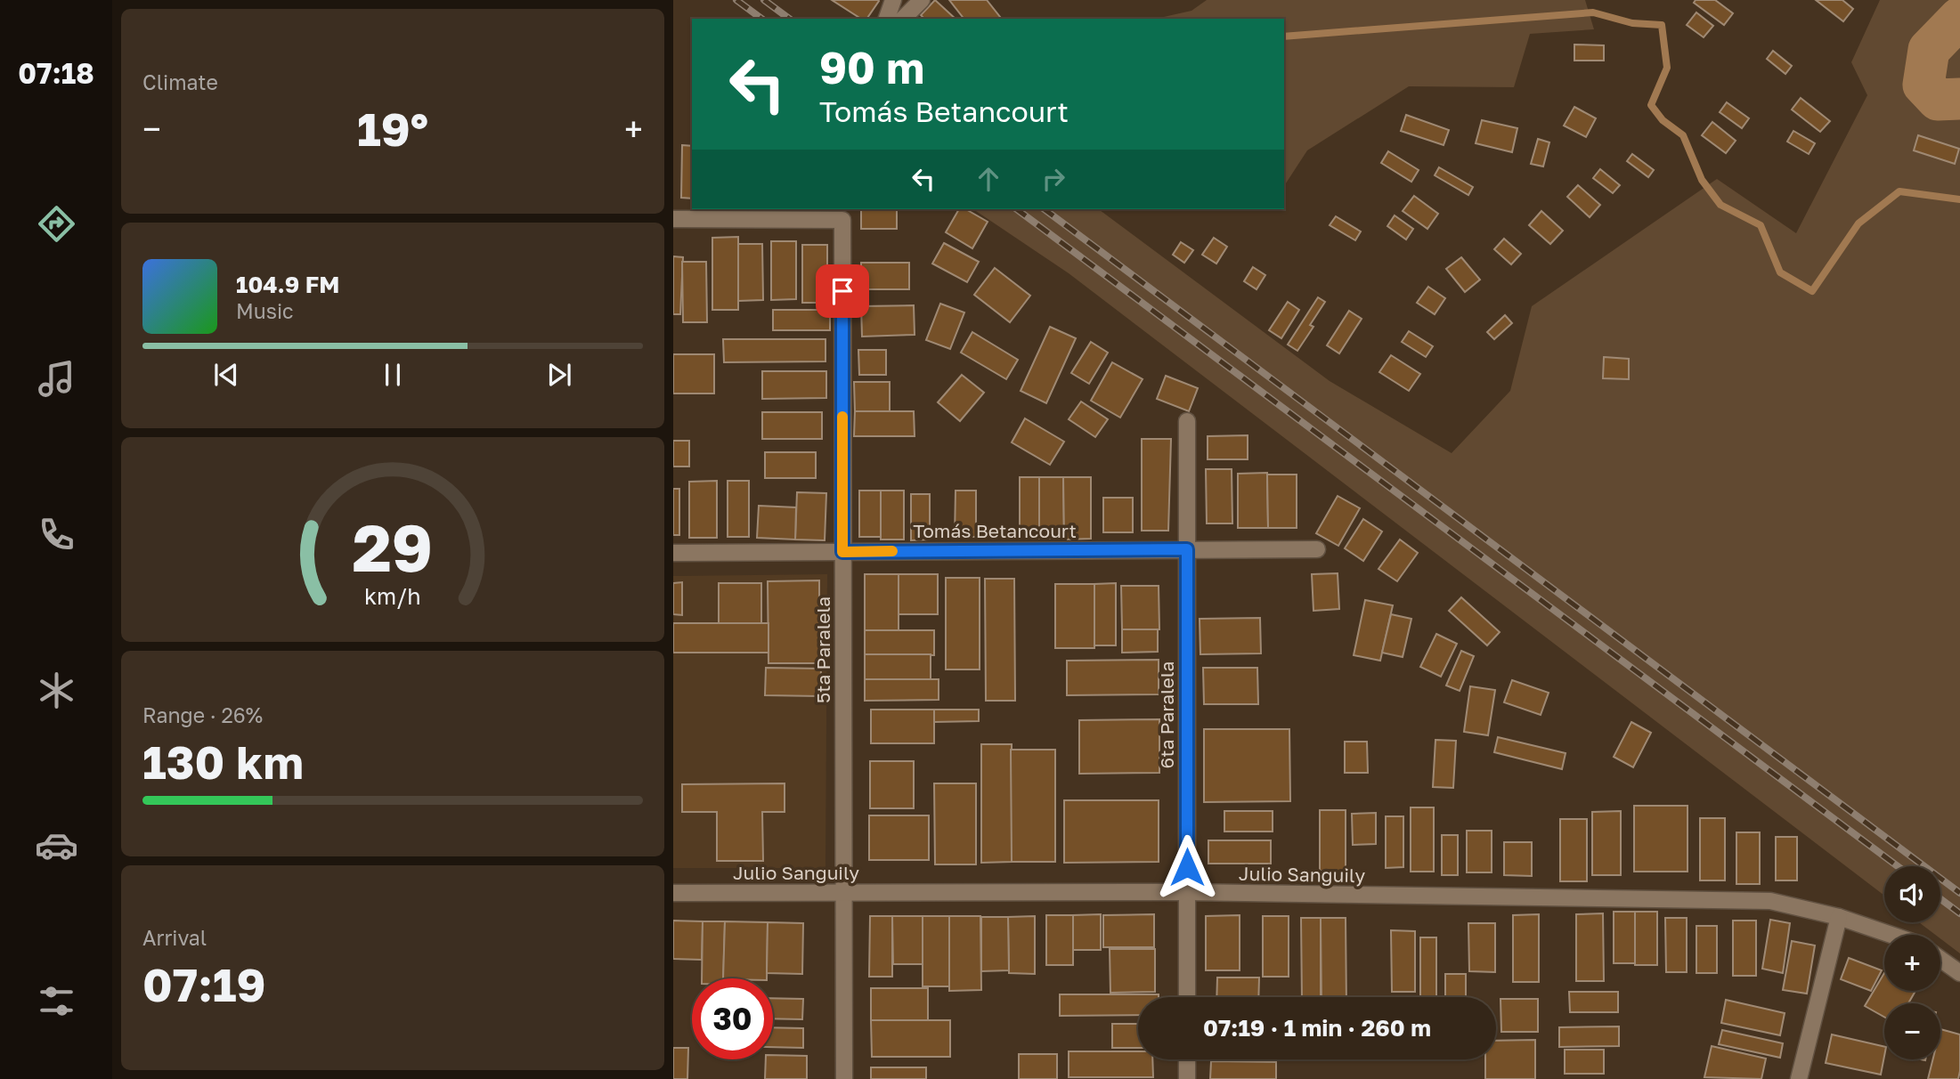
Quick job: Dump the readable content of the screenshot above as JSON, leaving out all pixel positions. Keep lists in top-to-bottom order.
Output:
{
  "streets": {
    "street": [
      "Tomás Betancourt",
      "5ta Paralela",
      "6ta Paralela",
      "Julio Sanguily"
    ]
  },
  "crossings": [
    ["Tomás Betancourt", "5ta Paralela"],
    ["Tomás Betancourt", "6ta Paralela"],
    ["5ta Paralela", "Julio Sanguily"],
    ["6ta Paralela", "Julio Sanguily"]
  ],
  "page": {
    "tabs": "07:18",
    "tile": [
      "Climate",
      ["Range · 26%", "130 km"],
      ["Arrival", "07:19"]
    ],
    "turn": ["90 m", "Tomás Betancourt"],
    "heat": ["−", "19°", "+"],
    "song": ["104.9 FM", "Music"],
    "map_buttons": ["+", "−"],
    "limit": "30",
    "trip": "07:19 · 1 min · 260 m",
    "gauge": ["29", "km/h"]
  }
}
